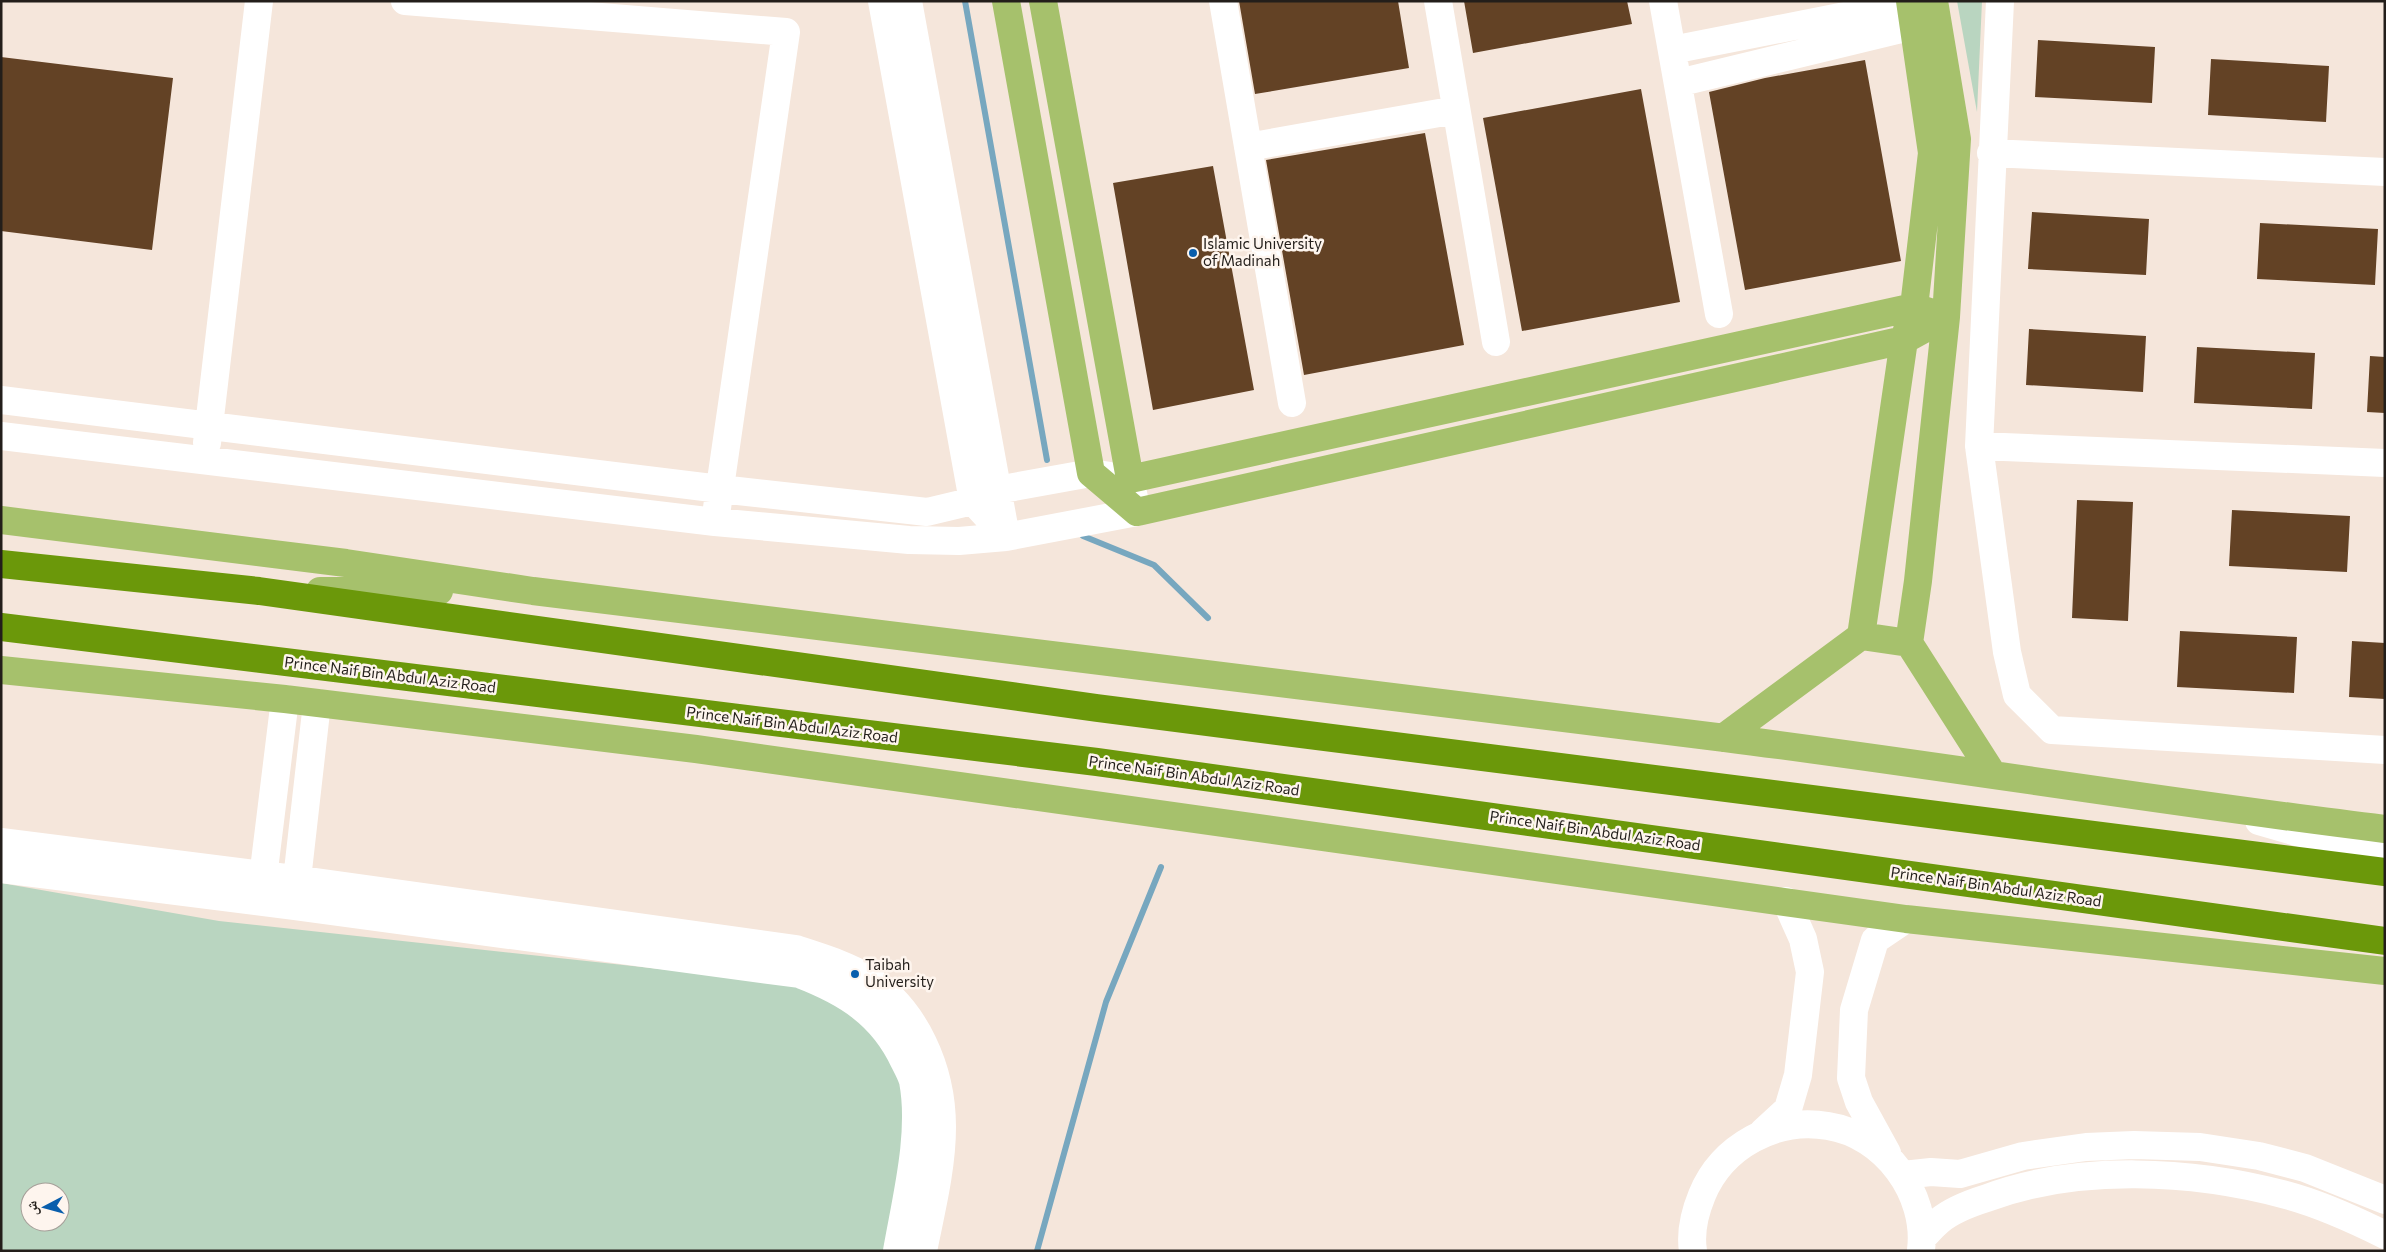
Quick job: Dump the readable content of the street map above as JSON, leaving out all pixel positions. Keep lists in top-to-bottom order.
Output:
{
  "streets": {
    "highway": ["Prince Naif Bin Abdul Aziz Road"]
  },
  "places": ["Islamic University of Madinah", "Taibah University"],
  "north": "left"
}
